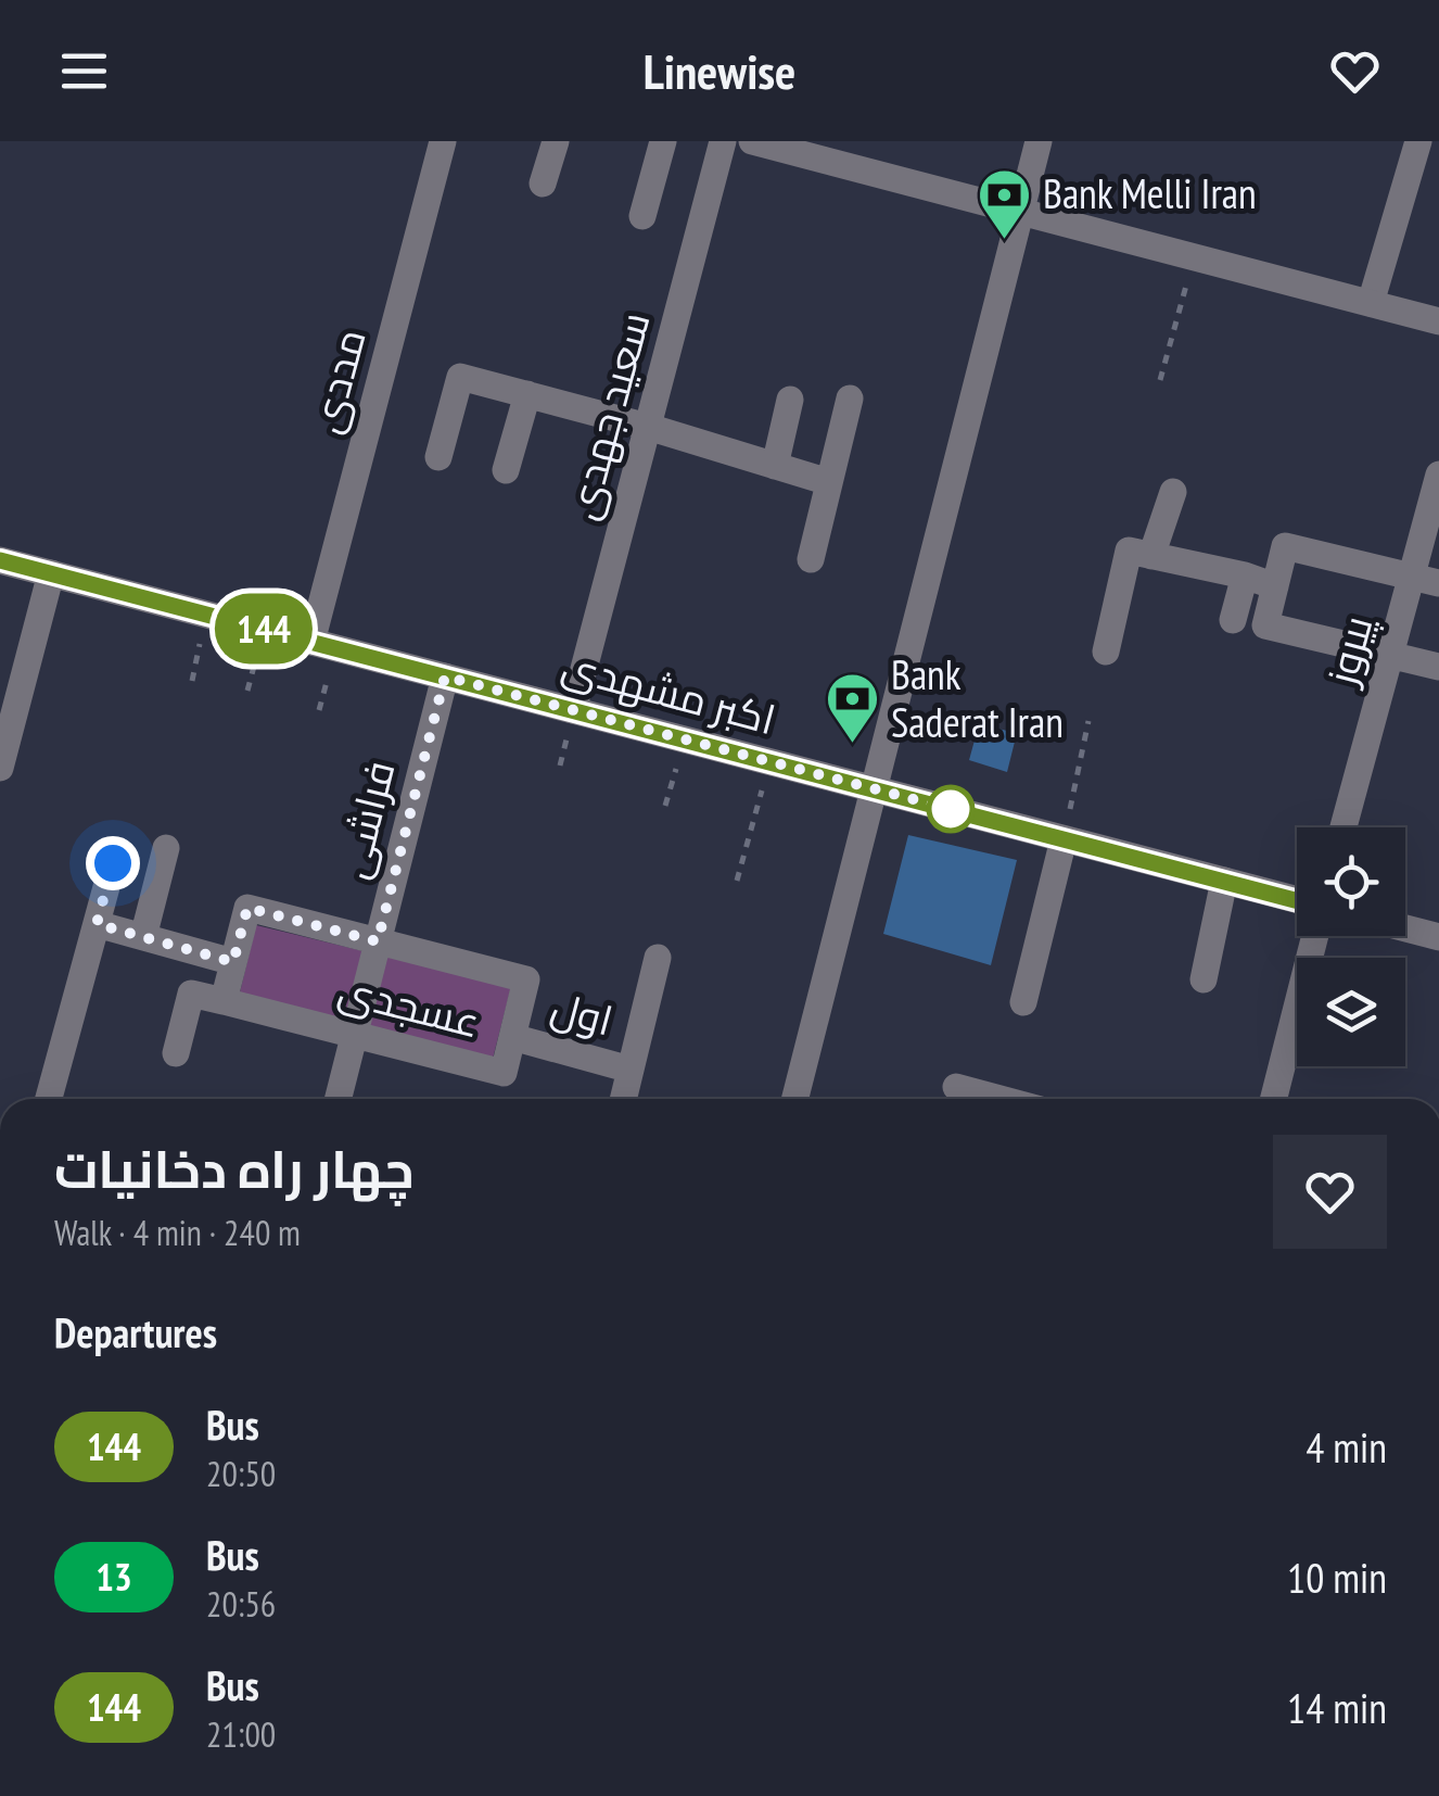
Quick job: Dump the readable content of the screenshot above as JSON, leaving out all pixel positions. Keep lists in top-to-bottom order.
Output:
{
  "streets": {
    "street": [
      "مددی",
      "سعید جهدی",
      "پیروز",
      "اکبر مشهدی",
      "فراشی",
      "عسجدی",
      "اول"
    ]
  },
  "crossings": [
    ["مددی", "اکبر مشهدی"],
    ["سعید جهدی", "اکبر مشهدی"],
    ["اکبر مشهدی", "فراشی"],
    ["فراشی", "عسجدی"],
    ["عسجدی", "اول"]
  ],
  "places": {
    "bank": ["Bank Melli Iran", "Bank Saderat Iran"]
  },
  "lines": ["bus line 144"],
  "page": {
    "header": "Linewise",
    "on_map": "144",
    "heading": [
      ["چهار راه دخانیات", "Walk · 4 min · 240 m"],
      "Departures"
    ],
    "list": [
      {
        "mark": "144",
        "name": "Bus",
        "note": "20:50",
        "value": "4 min"
      },
      {
        "mark": "13",
        "name": "Bus",
        "note": "20:56",
        "value": "10 min"
      },
      {
        "mark": "144",
        "name": "Bus",
        "note": "21:00",
        "value": "14 min"
      }
    ]
  }
}
